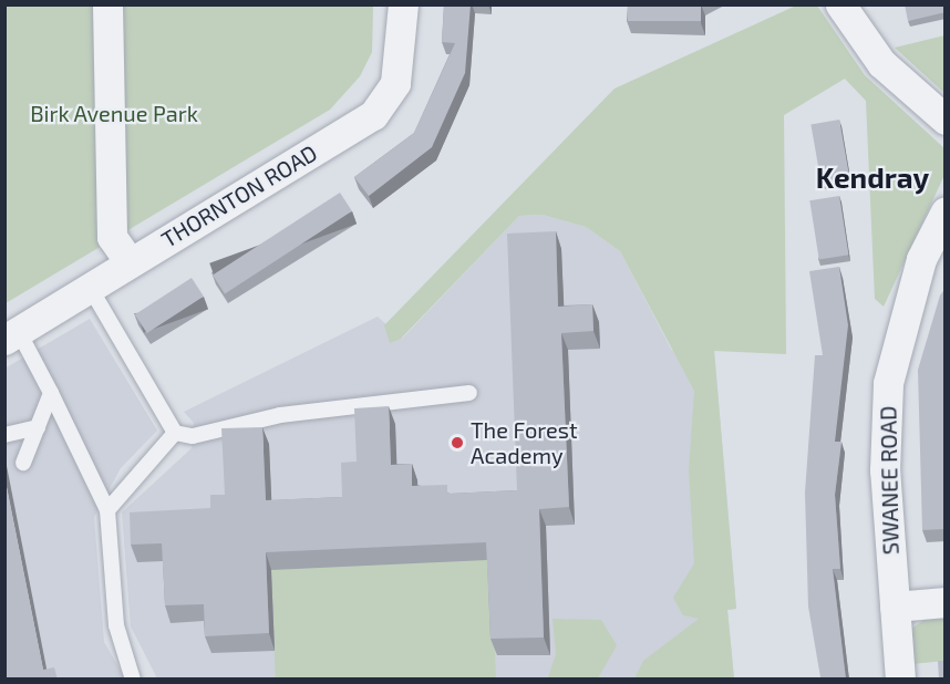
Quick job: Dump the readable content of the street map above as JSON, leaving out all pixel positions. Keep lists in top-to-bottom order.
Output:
{
  "streets": {
    "street": ["THORNTON ROAD", "SWANEE ROAD"]
  },
  "districts": ["Kendray"],
  "parks": ["Birk Avenue Park"],
  "places": ["The Forest Academy"]
}
